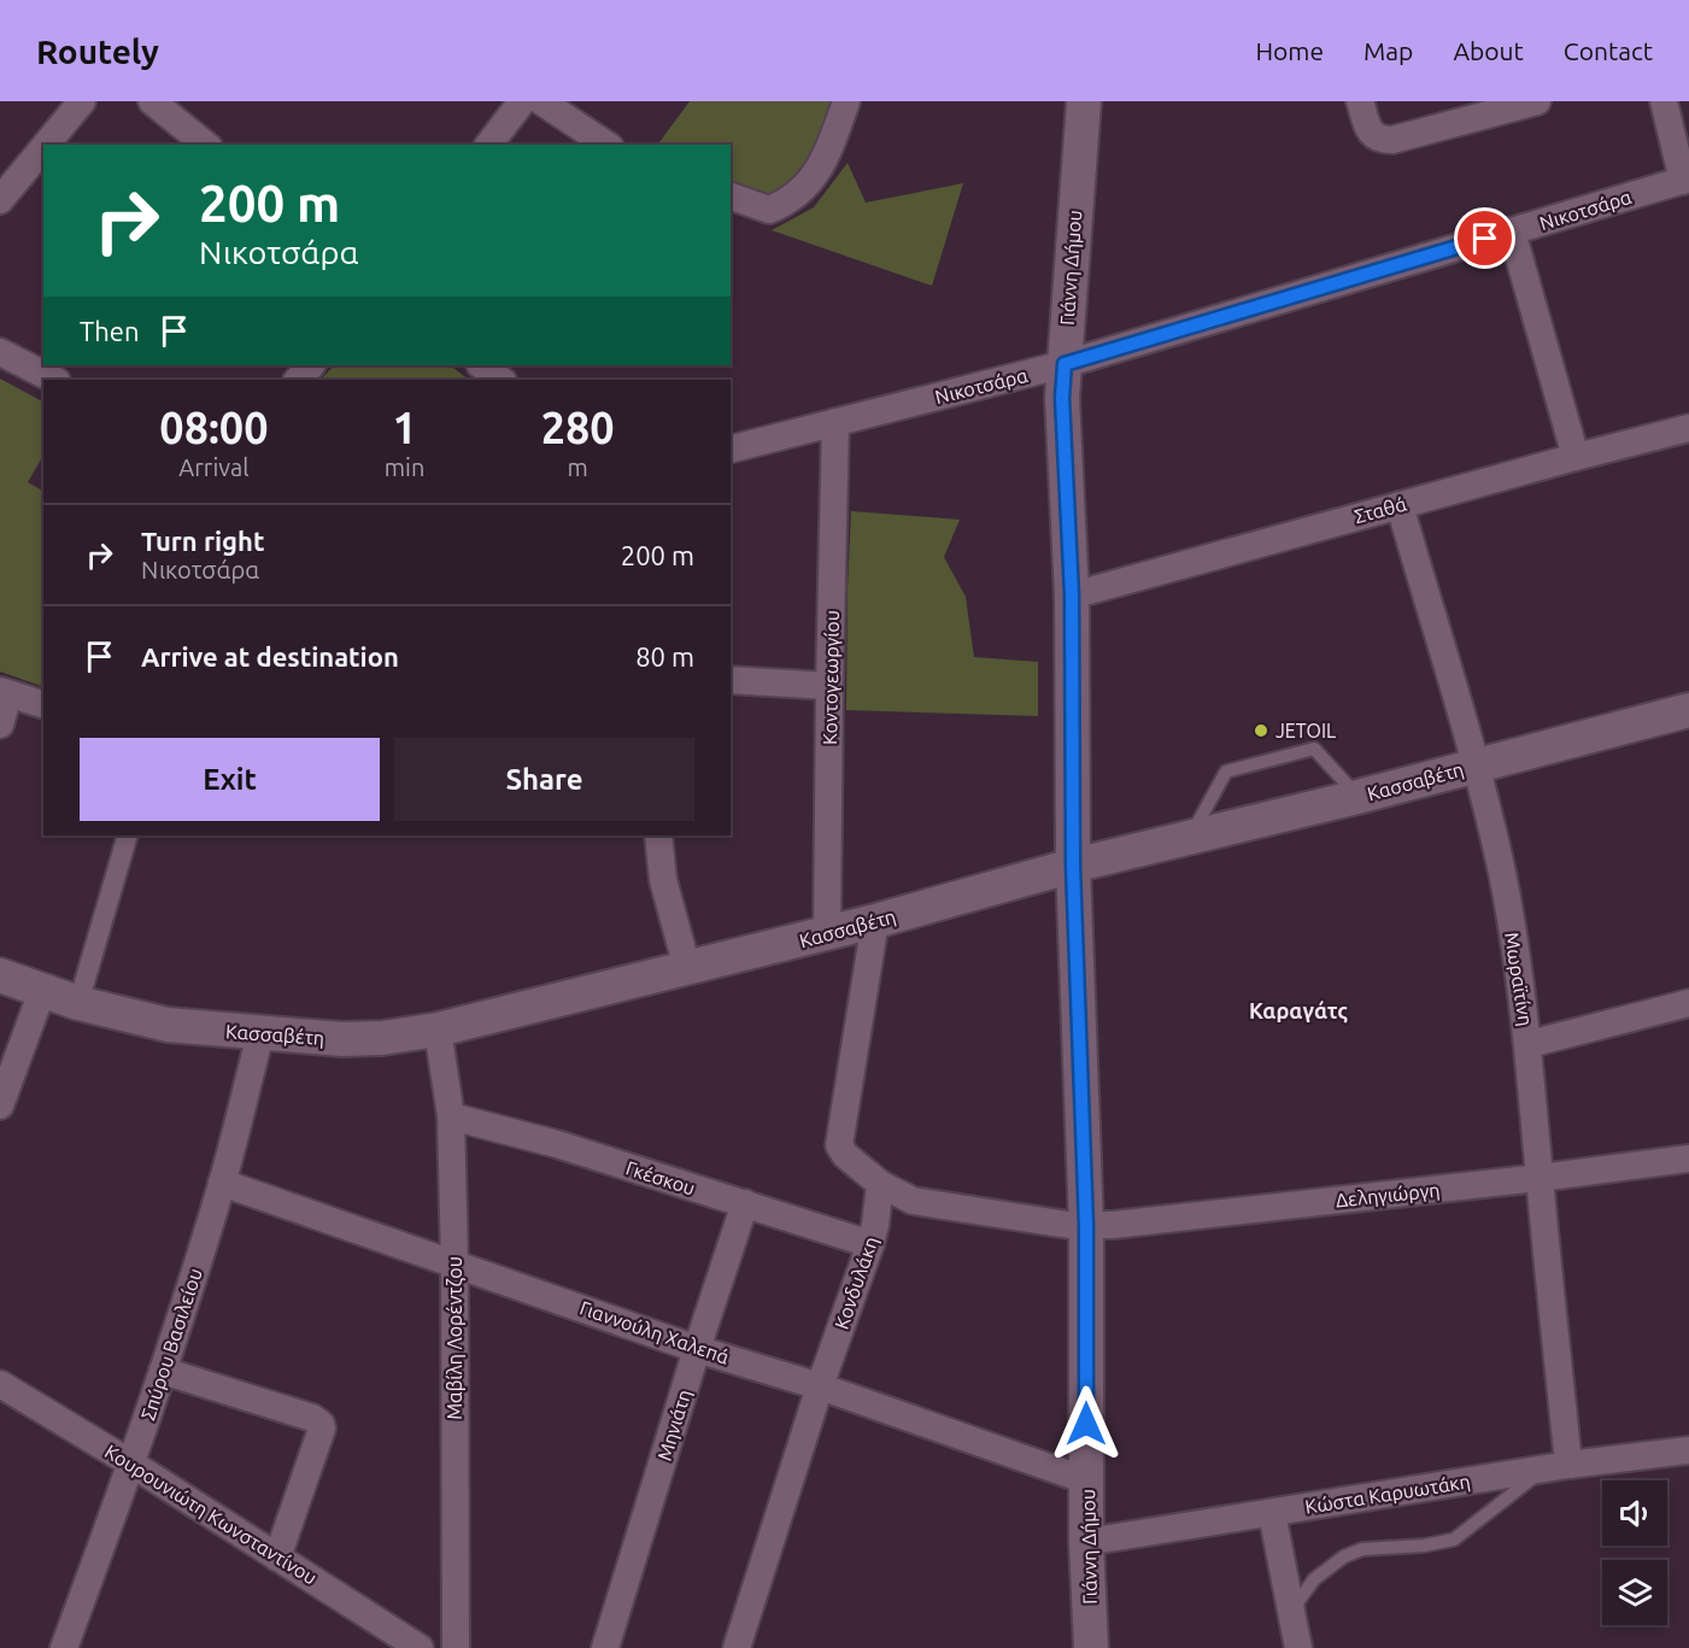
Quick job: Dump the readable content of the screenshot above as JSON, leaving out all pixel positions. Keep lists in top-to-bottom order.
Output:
{
  "streets": {
    "street": [
      "Νικοτσάρα",
      "Γιάννη Δήμου",
      "Σταθά",
      "Κοντογεωργίου",
      "Κασσαβέτη",
      "Μωραϊτίνη",
      "Γκέσκου",
      "Δεληγιώργη",
      "Κονδυλάκη",
      "Γιαννούλη Χαλεπά",
      "Μαβίλη Λορέντζου",
      "Σπύρου Βασιλείου",
      "Μηνιάτη",
      "Κώστα Καρυωτάκη",
      "Κουρουνιώτη Κωνσταντίνου"
    ]
  },
  "crossings": [
    ["Νικοτσάρα", "Γιάννη Δήμου"],
    ["Νικοτσάρα", "Κοντογεωργίου"],
    ["Γιάννη Δήμου", "Σταθά"],
    ["Γιάννη Δήμου", "Κασσαβέτη"],
    ["Γιάννη Δήμου", "Δεληγιώργη"],
    ["Γιάννη Δήμου", "Γιαννούλη Χαλεπά"],
    ["Γιάννη Δήμου", "Κώστα Καρυωτάκη"],
    ["Σταθά", "Μωραϊτίνη"],
    ["Κοντογεωργίου", "Κασσαβέτη"],
    ["Κασσαβέτη", "Μωραϊτίνη"],
    ["Κασσαβέτη", "Μαβίλη Λορέντζου"],
    ["Κασσαβέτη", "Σπύρου Βασιλείου"],
    ["Μωραϊτίνη", "Δεληγιώργη"],
    ["Μωραϊτίνη", "Κώστα Καρυωτάκη"],
    ["Γκέσκου", "Κονδυλάκη"],
    ["Γκέσκου", "Μαβίλη Λορέντζου"],
    ["Γκέσκου", "Μηνιάτη"],
    ["Κονδυλάκη", "Γιαννούλη Χαλεπά"],
    ["Γιαννούλη Χαλεπά", "Μαβίλη Λορέντζου"],
    ["Γιαννούλη Χαλεπά", "Σπύρου Βασιλείου"],
    ["Γιαννούλη Χαλεπά", "Μηνιάτη"],
    ["Σπύρου Βασιλείου", "Κουρουνιώτη Κωνσταντίνου"]
  ],
  "districts": ["Καραγάτς"],
  "places": ["JETOIL"],
  "page": {
    "header": "Routely",
    "nav": [
      "Home",
      "Map",
      "About",
      "Contact"
    ],
    "turn": ["200 m", "Νικοτσάρα"],
    "then": "Then",
    "eta": [
      "08:00",
      "Arrival",
      "1",
      "min",
      "280",
      "m"
    ],
    "list": [
      {
        "name": "Turn right",
        "note": "Νικοτσάρα",
        "value": "200 m"
      },
      {
        "name": "Arrive at destination",
        "value": "80 m"
      }
    ],
    "buttons": ["Exit", "Share"]
  }
}
